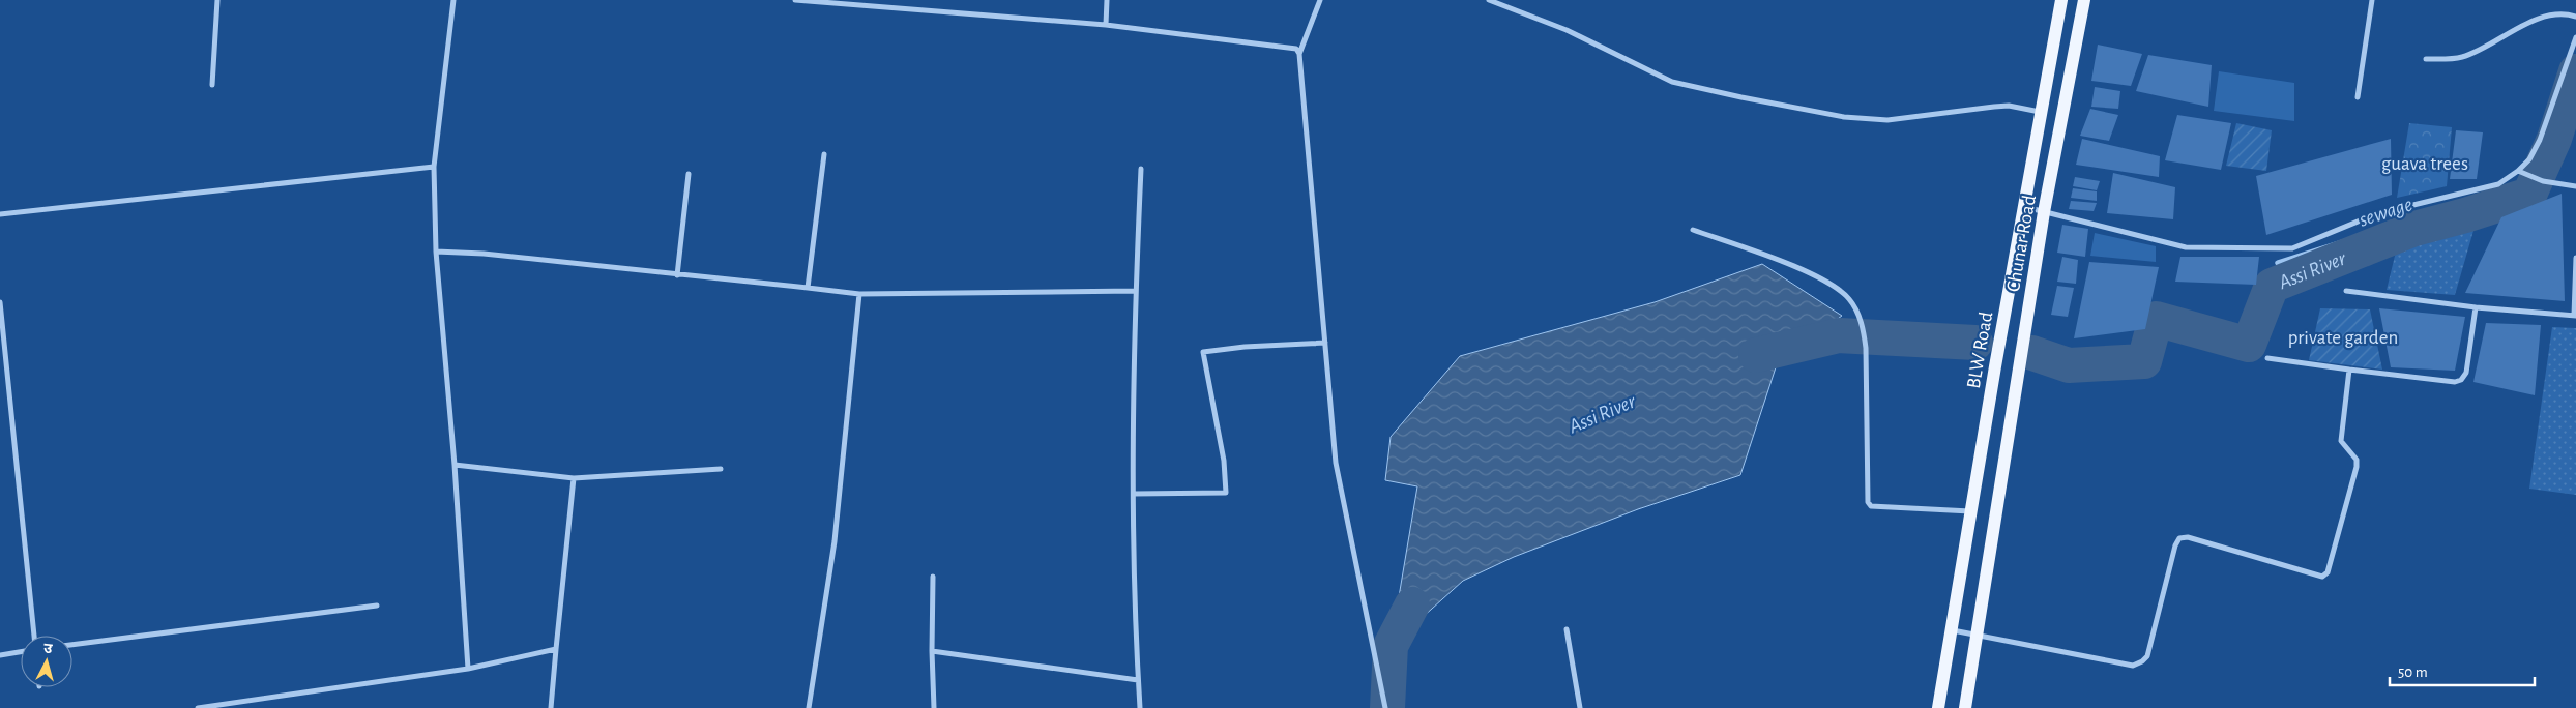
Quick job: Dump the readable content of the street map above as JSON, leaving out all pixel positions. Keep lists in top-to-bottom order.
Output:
{
  "streets": {
    "main road": ["Chunar Road", "BLW Road"]
  },
  "water": ["sewage", "Assi River"],
  "parks": ["guava trees", "private garden"],
  "scale_bar": "50 m",
  "north": "top"
}
